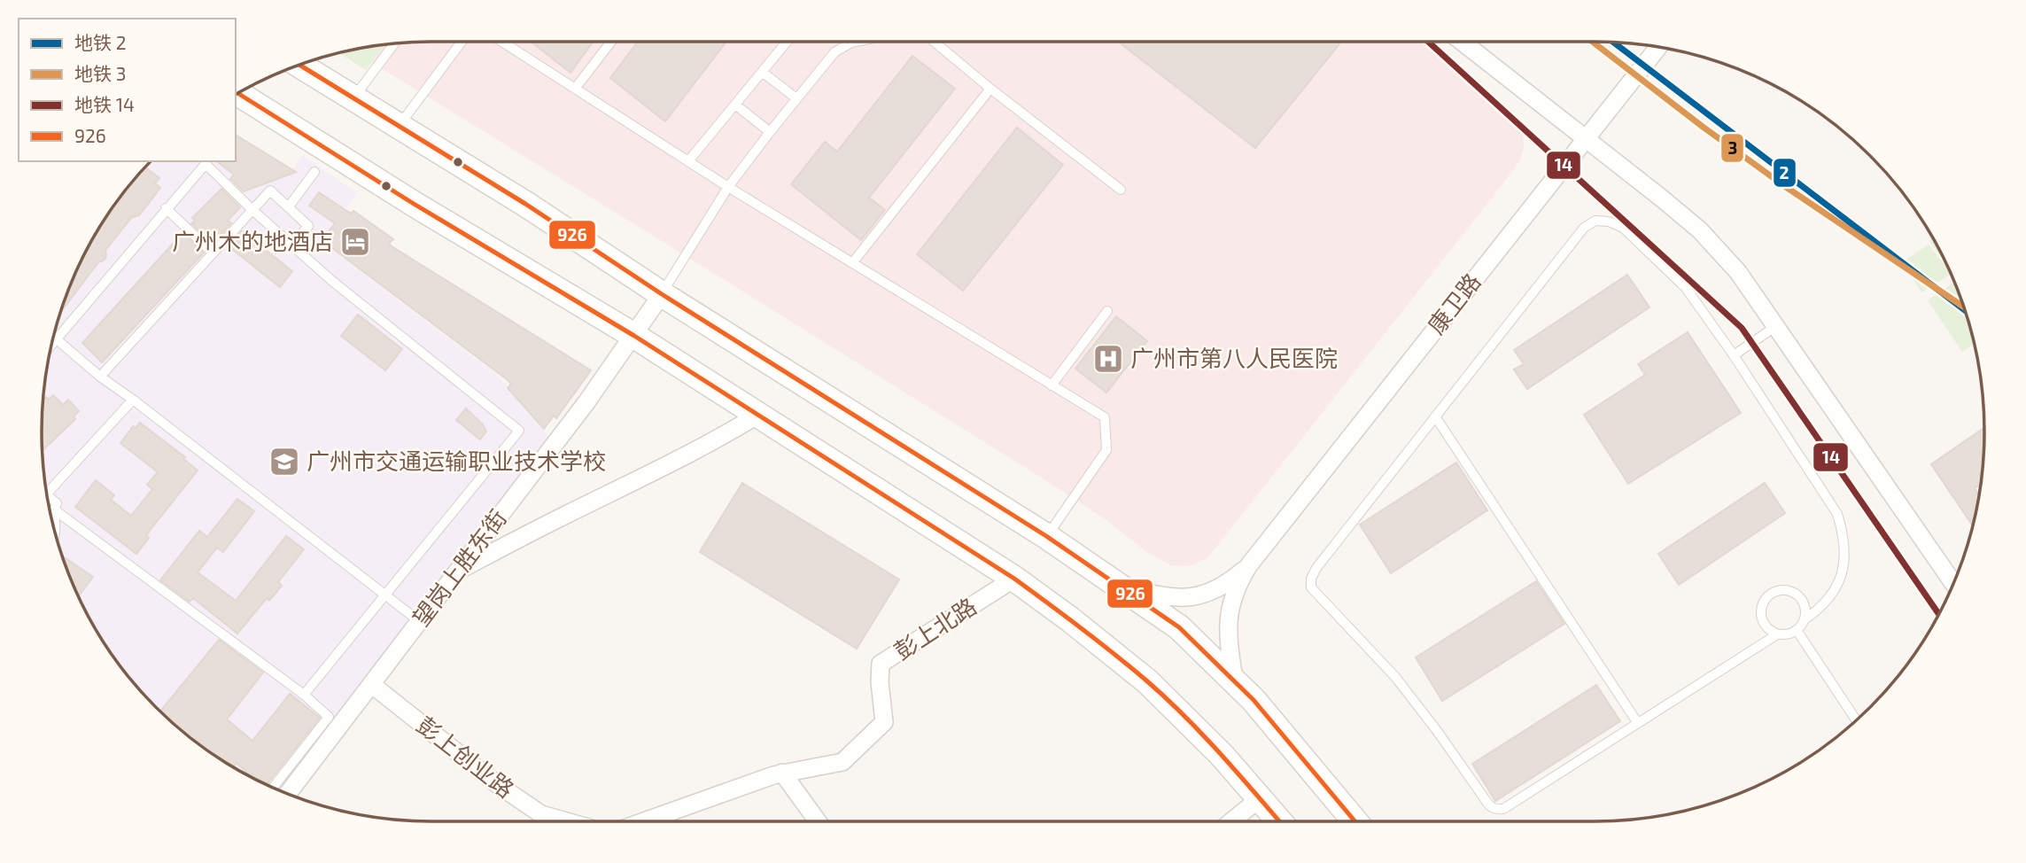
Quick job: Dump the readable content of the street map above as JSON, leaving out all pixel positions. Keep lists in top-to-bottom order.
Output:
{
  "streets": {
    "street": [
      "康卫路",
      "望岗上胜东街",
      "彭上北路",
      "彭上创业路"
    ]
  },
  "crossings": [
    ["望岗上胜东街", "彭上创业路"]
  ],
  "places": {
    "hotel": ["广州木的地酒店"],
    "hospital": ["广州市第八人民医院"],
    "school or university": ["广州市交通运输职业技术学校"]
  },
  "lines": [
    "metro line 3",
    "metro line 14",
    "metro line 2",
    "transit line 926"
  ],
  "legend": [
    "地铁 2",
    "地铁 3",
    "地铁 14",
    "926"
  ]
}
